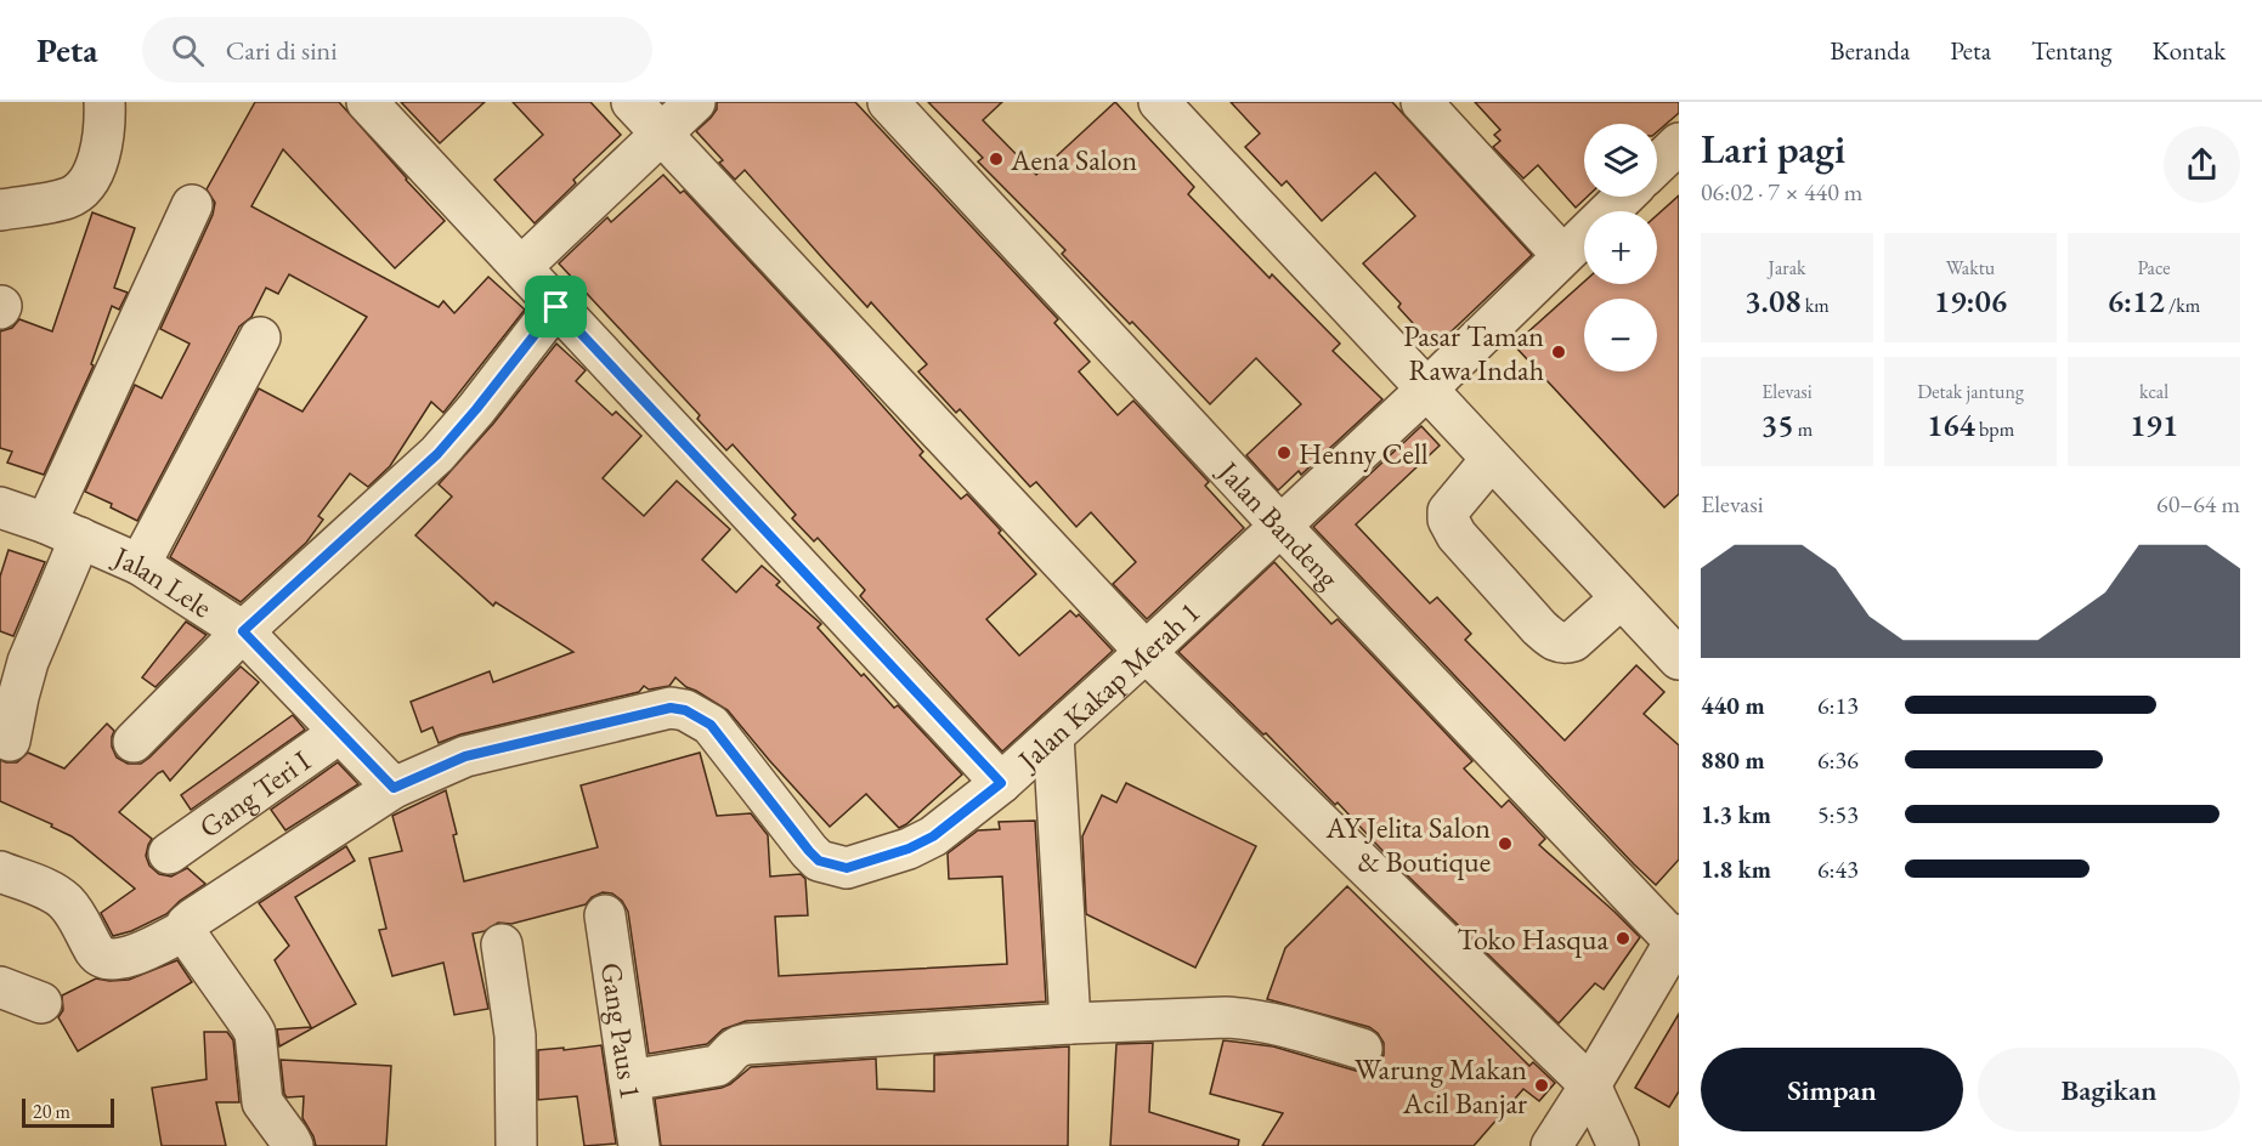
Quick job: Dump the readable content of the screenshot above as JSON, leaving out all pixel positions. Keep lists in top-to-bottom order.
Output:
{
  "streets": {
    "street": [
      "Jalan Bandeng",
      "Jalan Lele",
      "Jalan Kakap Merah 1",
      "Gang Teri I",
      "Gang Paus 1"
    ]
  },
  "crossings": [
    ["Jalan Bandeng", "Jalan Kakap Merah 1"],
    ["Jalan Lele", "Jalan Kakap Merah 1"],
    ["Jalan Lele", "Gang Teri I"]
  ],
  "places": [
    "Aena Salon",
    "Pasar Taman Rawa Indah",
    "Henny Cell",
    "AY Jelita Salon & Boutique",
    "Toko Hasqua",
    "Warung Makan Acil Banjar"
  ],
  "scale_bar": "20 m",
  "page": {
    "header": "Peta",
    "search": "Cari di sini",
    "nav": [
      "Beranda",
      "Peta",
      "Tentang",
      "Kontak"
    ],
    "heading": ["Lari pagi", "06:02 · 7 × 440 m"],
    "map_buttons": ["+", "−"],
    "stats": [
      ["Jarak", "3.08 km"],
      ["Waktu", "19:06"],
      ["Pace", "6:12 /km"],
      ["Elevasi", "35 m"],
      ["Detak jantung", "164 bpm"],
      ["kcal", "191"]
    ],
    "chart": ["Elevasi", "60–64 m"],
    "list": [
      {
        "name": "440 m",
        "note": "6:13"
      },
      {
        "name": "880 m",
        "note": "6:36"
      },
      {
        "name": "1.3 km",
        "note": "5:53"
      },
      {
        "name": "1.8 km",
        "note": "6:43"
      }
    ],
    "buttons": ["Simpan", "Bagikan"],
    "scale": "20 m"
  }
}
